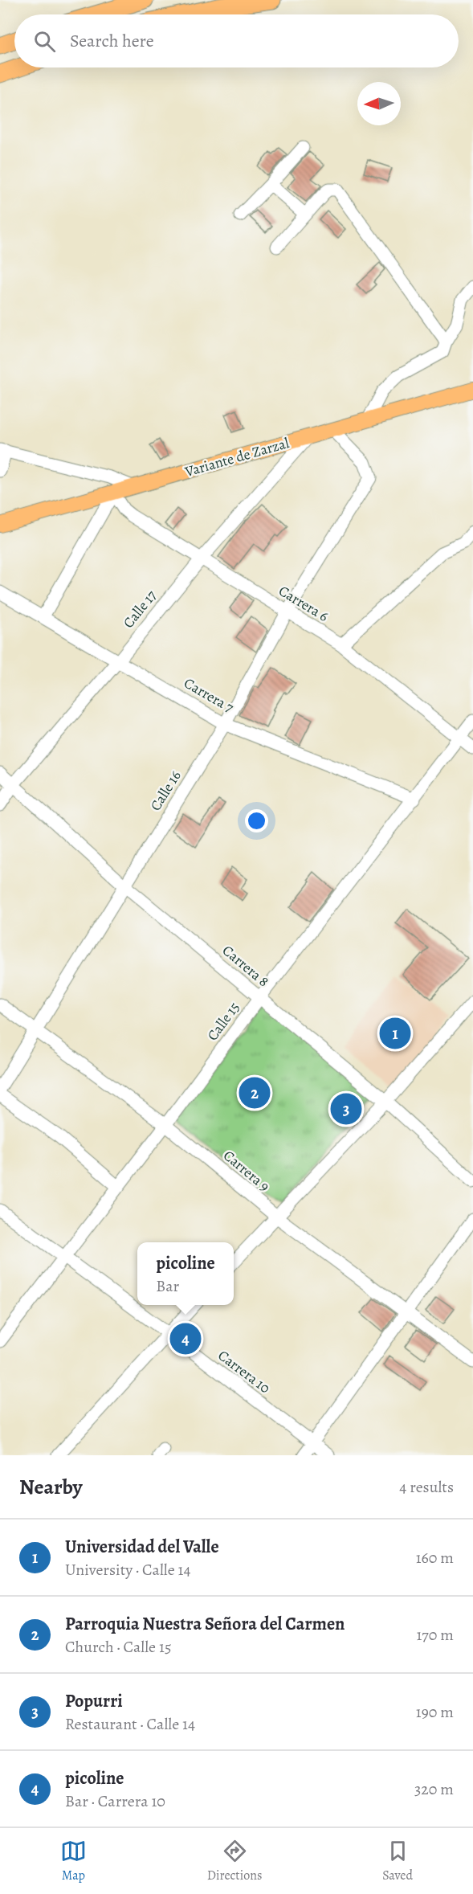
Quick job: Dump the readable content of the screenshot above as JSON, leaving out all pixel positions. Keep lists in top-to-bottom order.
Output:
{
  "streets": {
    "main road": ["Variante de Zarzal"],
    "street": [
      "Carrera 6",
      "Calle 17",
      "Carrera 7",
      "Calle 16",
      "Carrera 8",
      "Calle 15",
      "Carrera 9",
      "Carrera 10"
    ]
  },
  "crossings": [
    ["Variante de Zarzal", "Carrera 6"],
    ["Variante de Zarzal", "Calle 17"],
    ["Variante de Zarzal", "Calle 16"],
    ["Carrera 6", "Calle 17"],
    ["Carrera 6", "Calle 16"],
    ["Carrera 6", "Calle 15"],
    ["Calle 17", "Carrera 7"],
    ["Calle 17", "Carrera 8"],
    ["Carrera 7", "Calle 16"],
    ["Carrera 7", "Calle 15"],
    ["Calle 16", "Carrera 8"],
    ["Calle 16", "Carrera 9"],
    ["Carrera 8", "Calle 15"],
    ["Calle 15", "Carrera 9"],
    ["Calle 15", "Carrera 10"]
  ],
  "north": "left",
  "page": {
    "search": "Search here",
    "pins": [
      "1",
      "2",
      "3",
      "4"
    ],
    "popup": ["picoline", "Bar"],
    "heading": ["Nearby", "4 results"],
    "list": [
      {
        "mark": "1",
        "name": "Universidad del Valle",
        "note": "University · Calle 14",
        "value": "160 m"
      },
      {
        "mark": "2",
        "name": "Parroquia Nuestra Señora del Carmen",
        "note": "Church · Calle 15",
        "value": "170 m"
      },
      {
        "mark": "3",
        "name": "Popurri",
        "note": "Restaurant · Calle 14",
        "value": "190 m"
      },
      {
        "mark": "4",
        "name": "picoline",
        "note": "Bar · Carrera 10",
        "value": "320 m"
      }
    ],
    "nav": ["Map", "Directions", "Saved"]
  }
}
